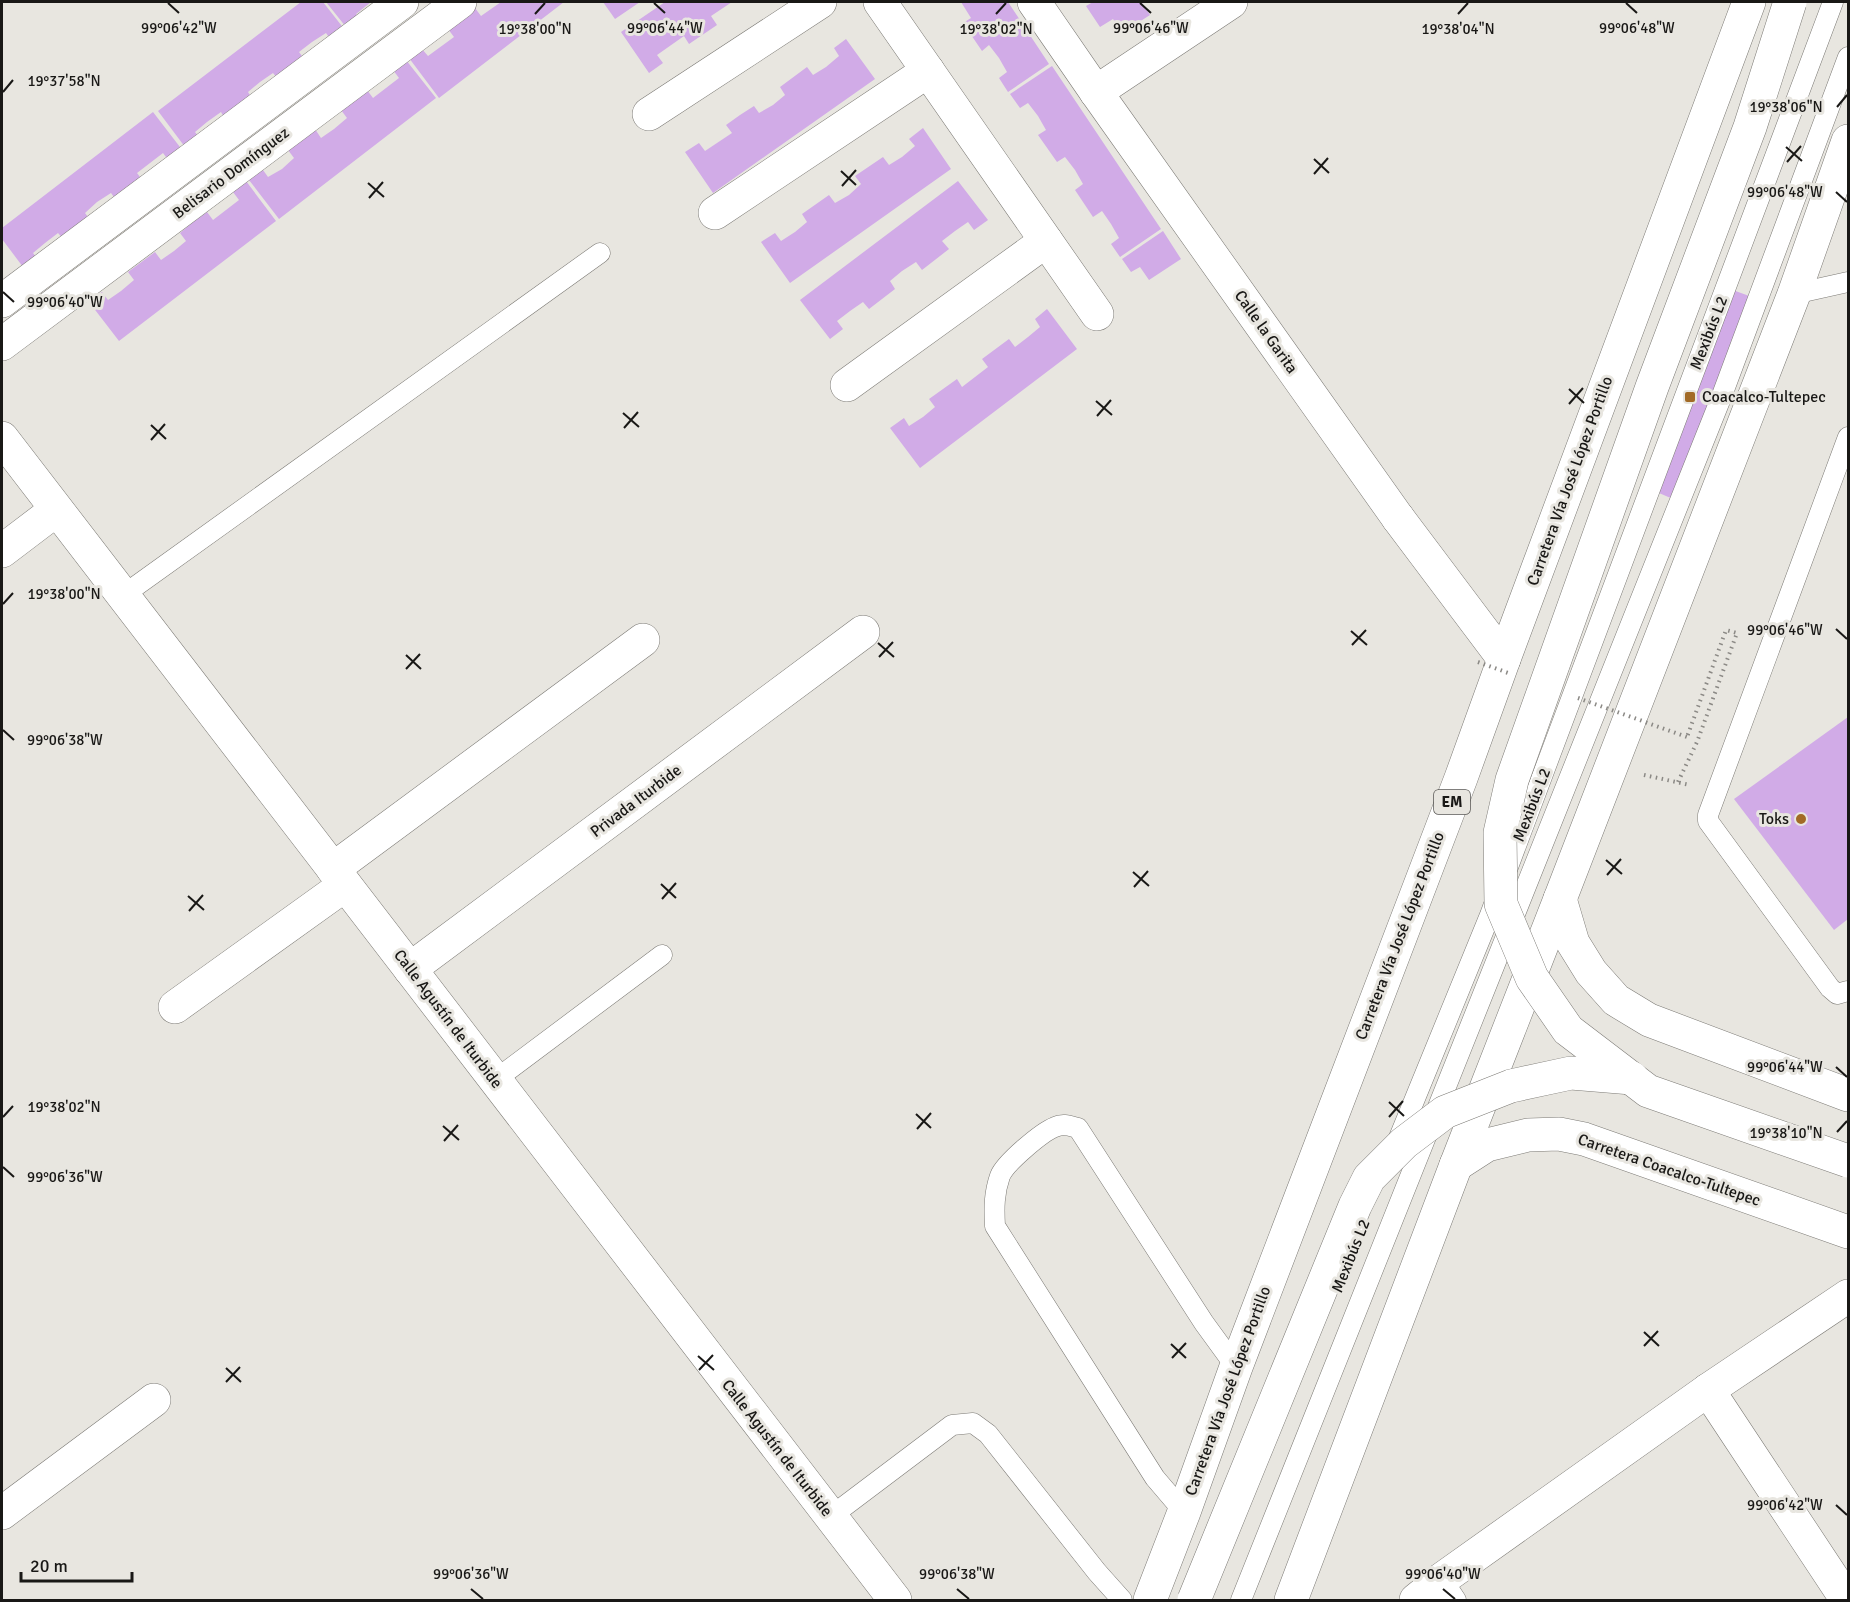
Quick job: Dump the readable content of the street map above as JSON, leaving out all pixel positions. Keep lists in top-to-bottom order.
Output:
{
  "streets": {
    "main road": [
      "Belisario Domínguez",
      "Calle la Garita",
      "Carretera Vía José López Portillo",
      "Privada Iturbide",
      "EM",
      "Calle Agustín de Iturbide",
      "Carretera Coacalco-Tultepec"
    ],
    "lane": ["Mexibús L2"]
  },
  "crossings": [
    ["Calle la Garita", "Carretera Vía José López Portillo"],
    ["Privada Iturbide", "Calle Agustín de Iturbide"]
  ],
  "places": {
    "transit": ["Coacalco-Tultepec"],
    "other": ["Toks"]
  },
  "scale_bar": "20 m",
  "coordinates": [
    "99°06'48\"W",
    "99°06'42\"W",
    "99°06'44\"W",
    "99°06'46\"W",
    "19°38'00\"N",
    "19°38'02\"N",
    "19°38'04\"N",
    "19°37'58\"N",
    "19°38'06\"N",
    "99°06'40\"W",
    "99°06'38\"W",
    "19°38'10\"N",
    "99°06'36\"W"
  ]
}
